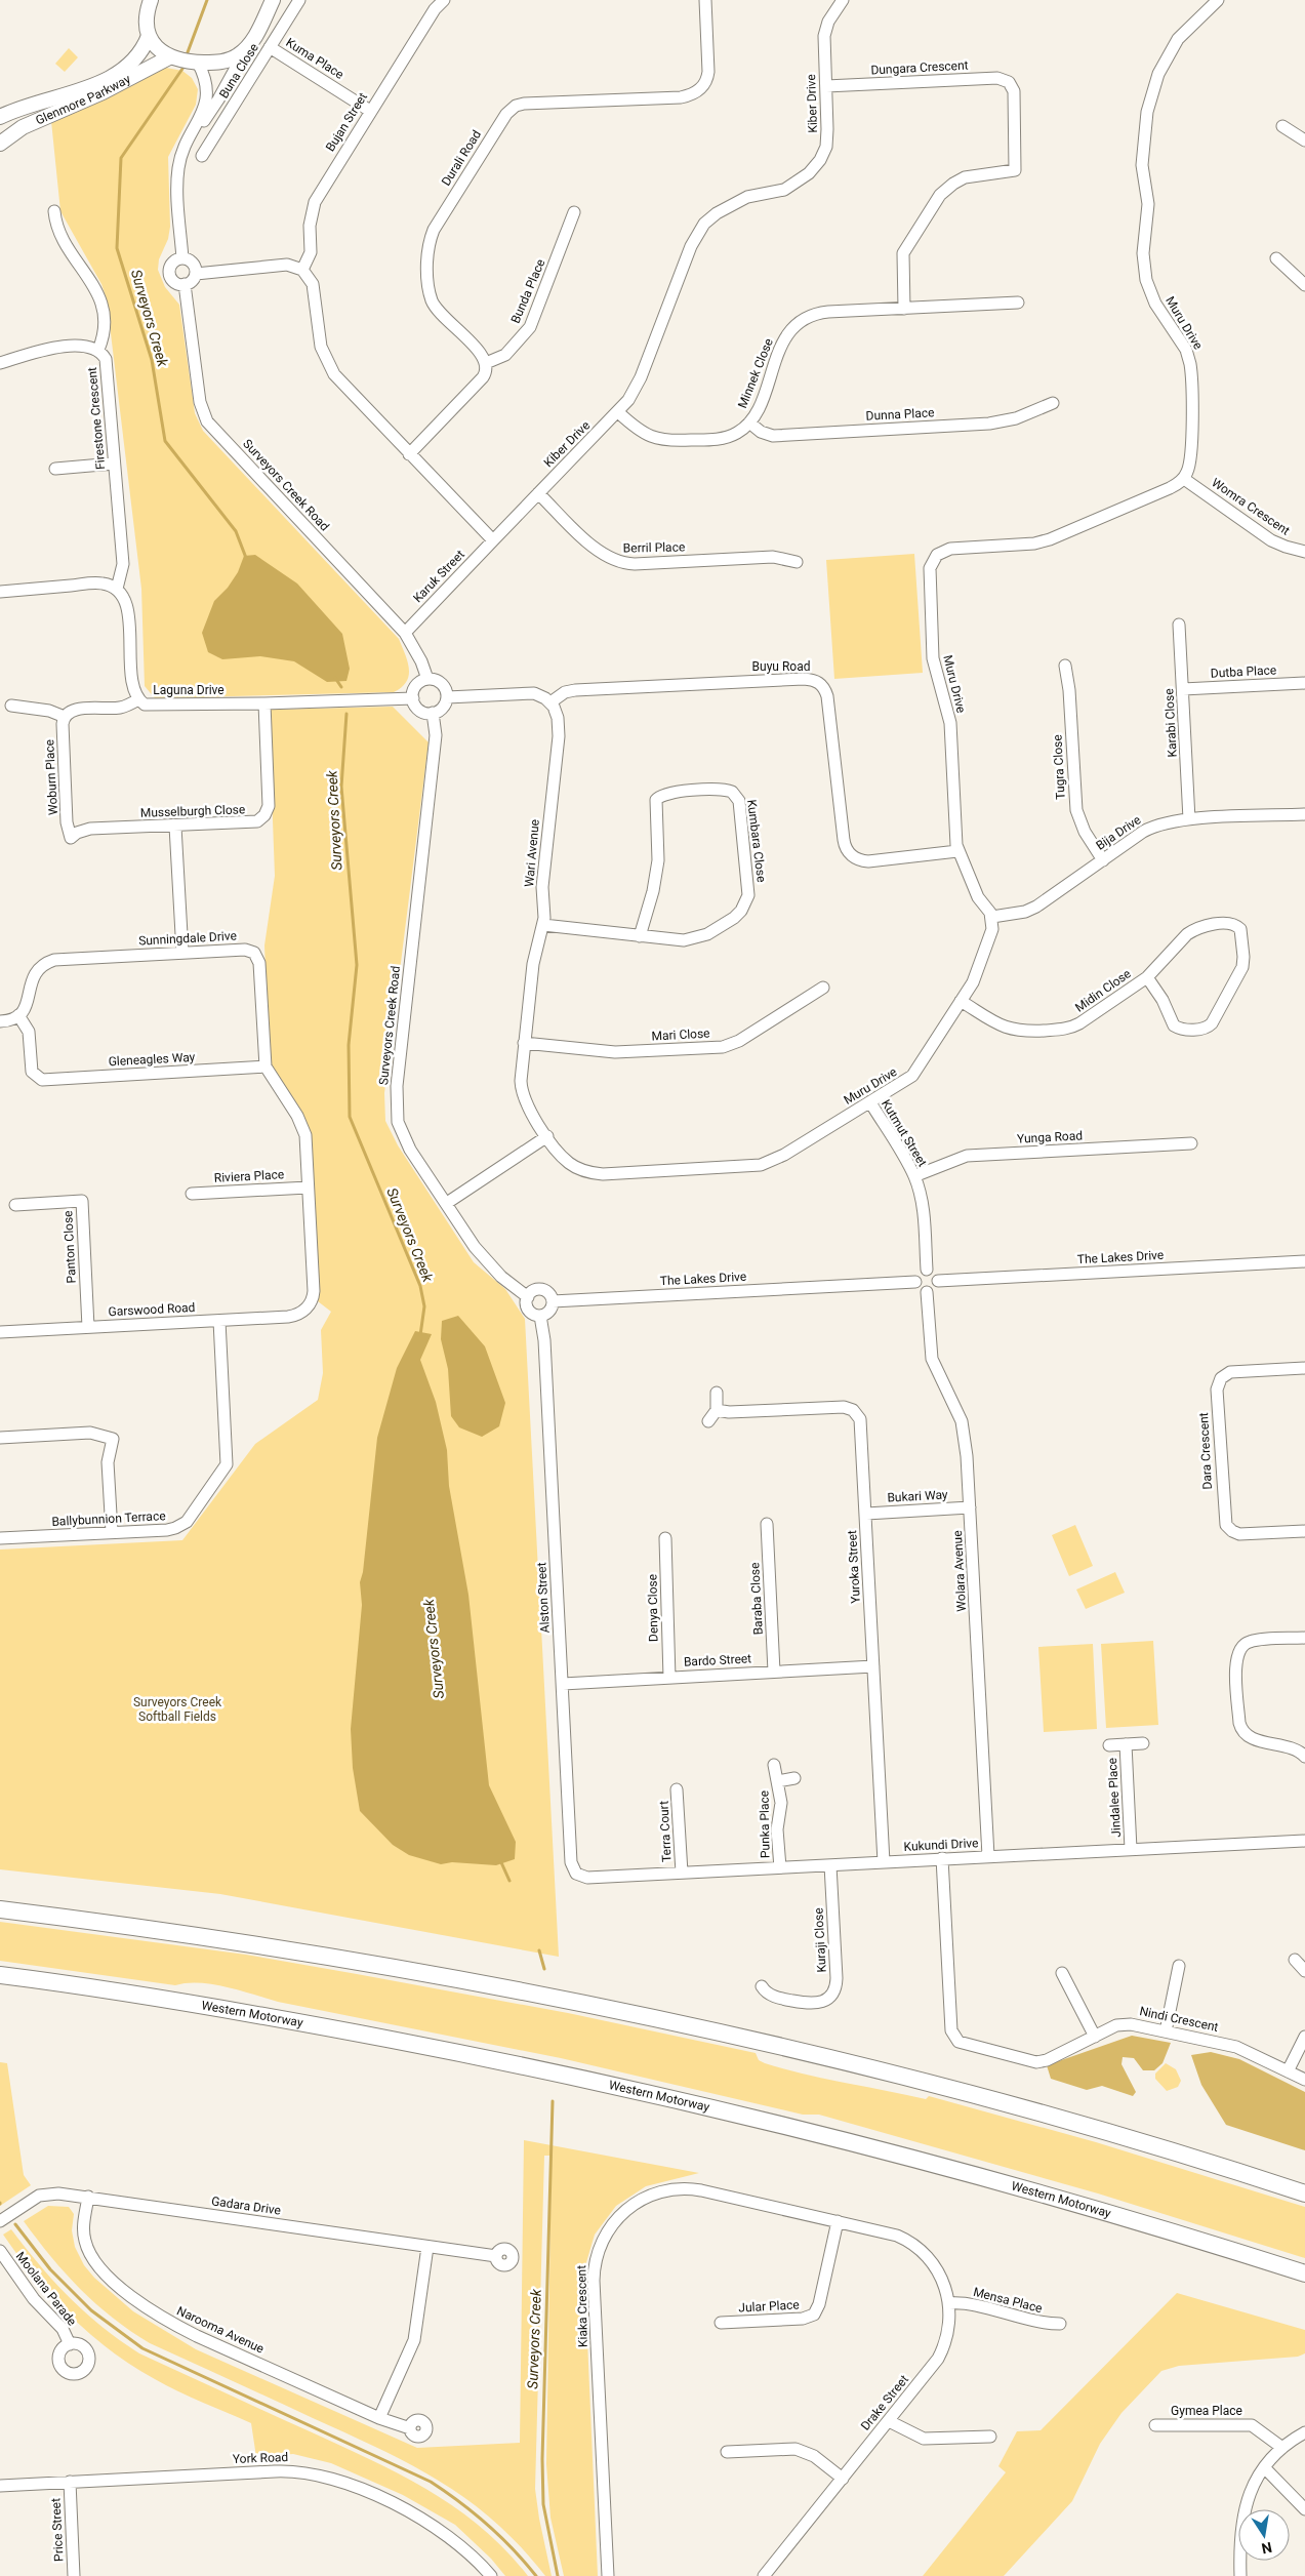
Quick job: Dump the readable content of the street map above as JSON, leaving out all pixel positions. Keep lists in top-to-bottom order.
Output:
{
  "streets": {
    "highway": ["Western Motorway"],
    "main road": ["Glenmore Parkway"],
    "street": [
      "Kuma Place",
      "Dungara Crescent",
      "Buna Close",
      "Kiber Drive",
      "Bujan Street",
      "Durali Road",
      "Bunda Place",
      "Muru Drive",
      "Minnek Close",
      "Dunna Place",
      "Firestone Crescent",
      "Surveyors Creek Road",
      "Womra Crescent",
      "Berril Place",
      "Karuk Street",
      "Buyu Road",
      "Dutba Place",
      "Laguna Drive",
      "Karabi Close",
      "Tugra Close",
      "Woburn Place",
      "Musselburgh Close",
      "Bija Drive",
      "Kumbara Close",
      "Wari Avenue",
      "Sunningdale Drive",
      "Midin Close",
      "Mari Close",
      "Gleneagles Way",
      "Kutmut Street",
      "Yunga Road",
      "Riviera Place",
      "Panton Close",
      "The Lakes Drive",
      "Garswood Road",
      "Dara Crescent",
      "Bukari Way",
      "Ballybunnion Terrace",
      "Yuroka Street",
      "Wolara Avenue",
      "Alston Street",
      "Baraba Close",
      "Denya Close",
      "Bardo Street",
      "Jindalee Place",
      "Punka Place",
      "Terra Court",
      "Kukundi Drive",
      "Kuraji Close",
      "Nindi Crescent",
      "Gadara Drive",
      "Moolana Parade",
      "Mensa Place",
      "Kiaka Crescent",
      "Jular Place",
      "Narooma Avenue",
      "Drake Street",
      "Gymea Place",
      "York Road",
      "Price Street"
    ]
  },
  "crossings": [
    ["Kuma Place", "Buna Close"],
    ["Kuma Place", "Bujan Street"],
    ["Dungara Crescent", "Kiber Drive"],
    ["Dungara Crescent", "Minnek Close"],
    ["Kiber Drive", "Minnek Close"],
    ["Kiber Drive", "Berril Place"],
    ["Kiber Drive", "Karuk Street"],
    ["Durali Road", "Bunda Place"],
    ["Muru Drive", "Womra Crescent"],
    ["Muru Drive", "Buyu Road"],
    ["Muru Drive", "Bija Drive"],
    ["Muru Drive", "Wari Avenue"],
    ["Muru Drive", "Midin Close"],
    ["Muru Drive", "Kutmut Street"],
    ["Minnek Close", "Dunna Place"],
    ["Firestone Crescent", "Laguna Drive"],
    ["Surveyors Creek Road", "Karuk Street"],
    ["Surveyors Creek Road", "Laguna Drive"],
    ["Surveyors Creek Road", "The Lakes Drive"],
    ["Surveyors Creek Road", "Alston Street"],
    ["Buyu Road", "Wari Avenue"],
    ["Dutba Place", "Karabi Close"],
    ["Laguna Drive", "Musselburgh Close"],
    ["Karabi Close", "Bija Drive"],
    ["Tugra Close", "Bija Drive"],
    ["Woburn Place", "Musselburgh Close"],
    ["Kumbara Close", "Wari Avenue"],
    ["Wari Avenue", "Mari Close"],
    ["Sunningdale Drive", "Gleneagles Way"],
    ["Sunningdale Drive", "Riviera Place"],
    ["Sunningdale Drive", "Garswood Road"],
    ["Kutmut Street", "Yunga Road"],
    ["Kutmut Street", "The Lakes Drive"],
    ["Kutmut Street", "Wolara Avenue"],
    ["Panton Close", "Garswood Road"],
    ["The Lakes Drive", "Wolara Avenue"],
    ["The Lakes Drive", "Alston Street"],
    ["Garswood Road", "Ballybunnion Terrace"],
    ["Bukari Way", "Yuroka Street"],
    ["Bukari Way", "Wolara Avenue"],
    ["Yuroka Street", "Bardo Street"],
    ["Yuroka Street", "Kukundi Drive"],
    ["Wolara Avenue", "Kukundi Drive"],
    ["Alston Street", "Bardo Street"],
    ["Alston Street", "Kukundi Drive"],
    ["Baraba Close", "Bardo Street"],
    ["Denya Close", "Bardo Street"],
    ["Jindalee Place", "Kukundi Drive"],
    ["Punka Place", "Kukundi Drive"],
    ["Terra Court", "Kukundi Drive"],
    ["Kukundi Drive", "Kuraji Close"],
    ["Kukundi Drive", "Nindi Crescent"],
    ["Gadara Drive", "Narooma Avenue"],
    ["Mensa Place", "Drake Street"],
    ["Kiaka Crescent", "Jular Place"],
    ["Kiaka Crescent", "Drake Street"],
    ["York Road", "Price Street"]
  ],
  "water": ["Surveyors Creek"],
  "parks": ["Surveyors Creek Softball Fields"],
  "north": "bottom"
}
